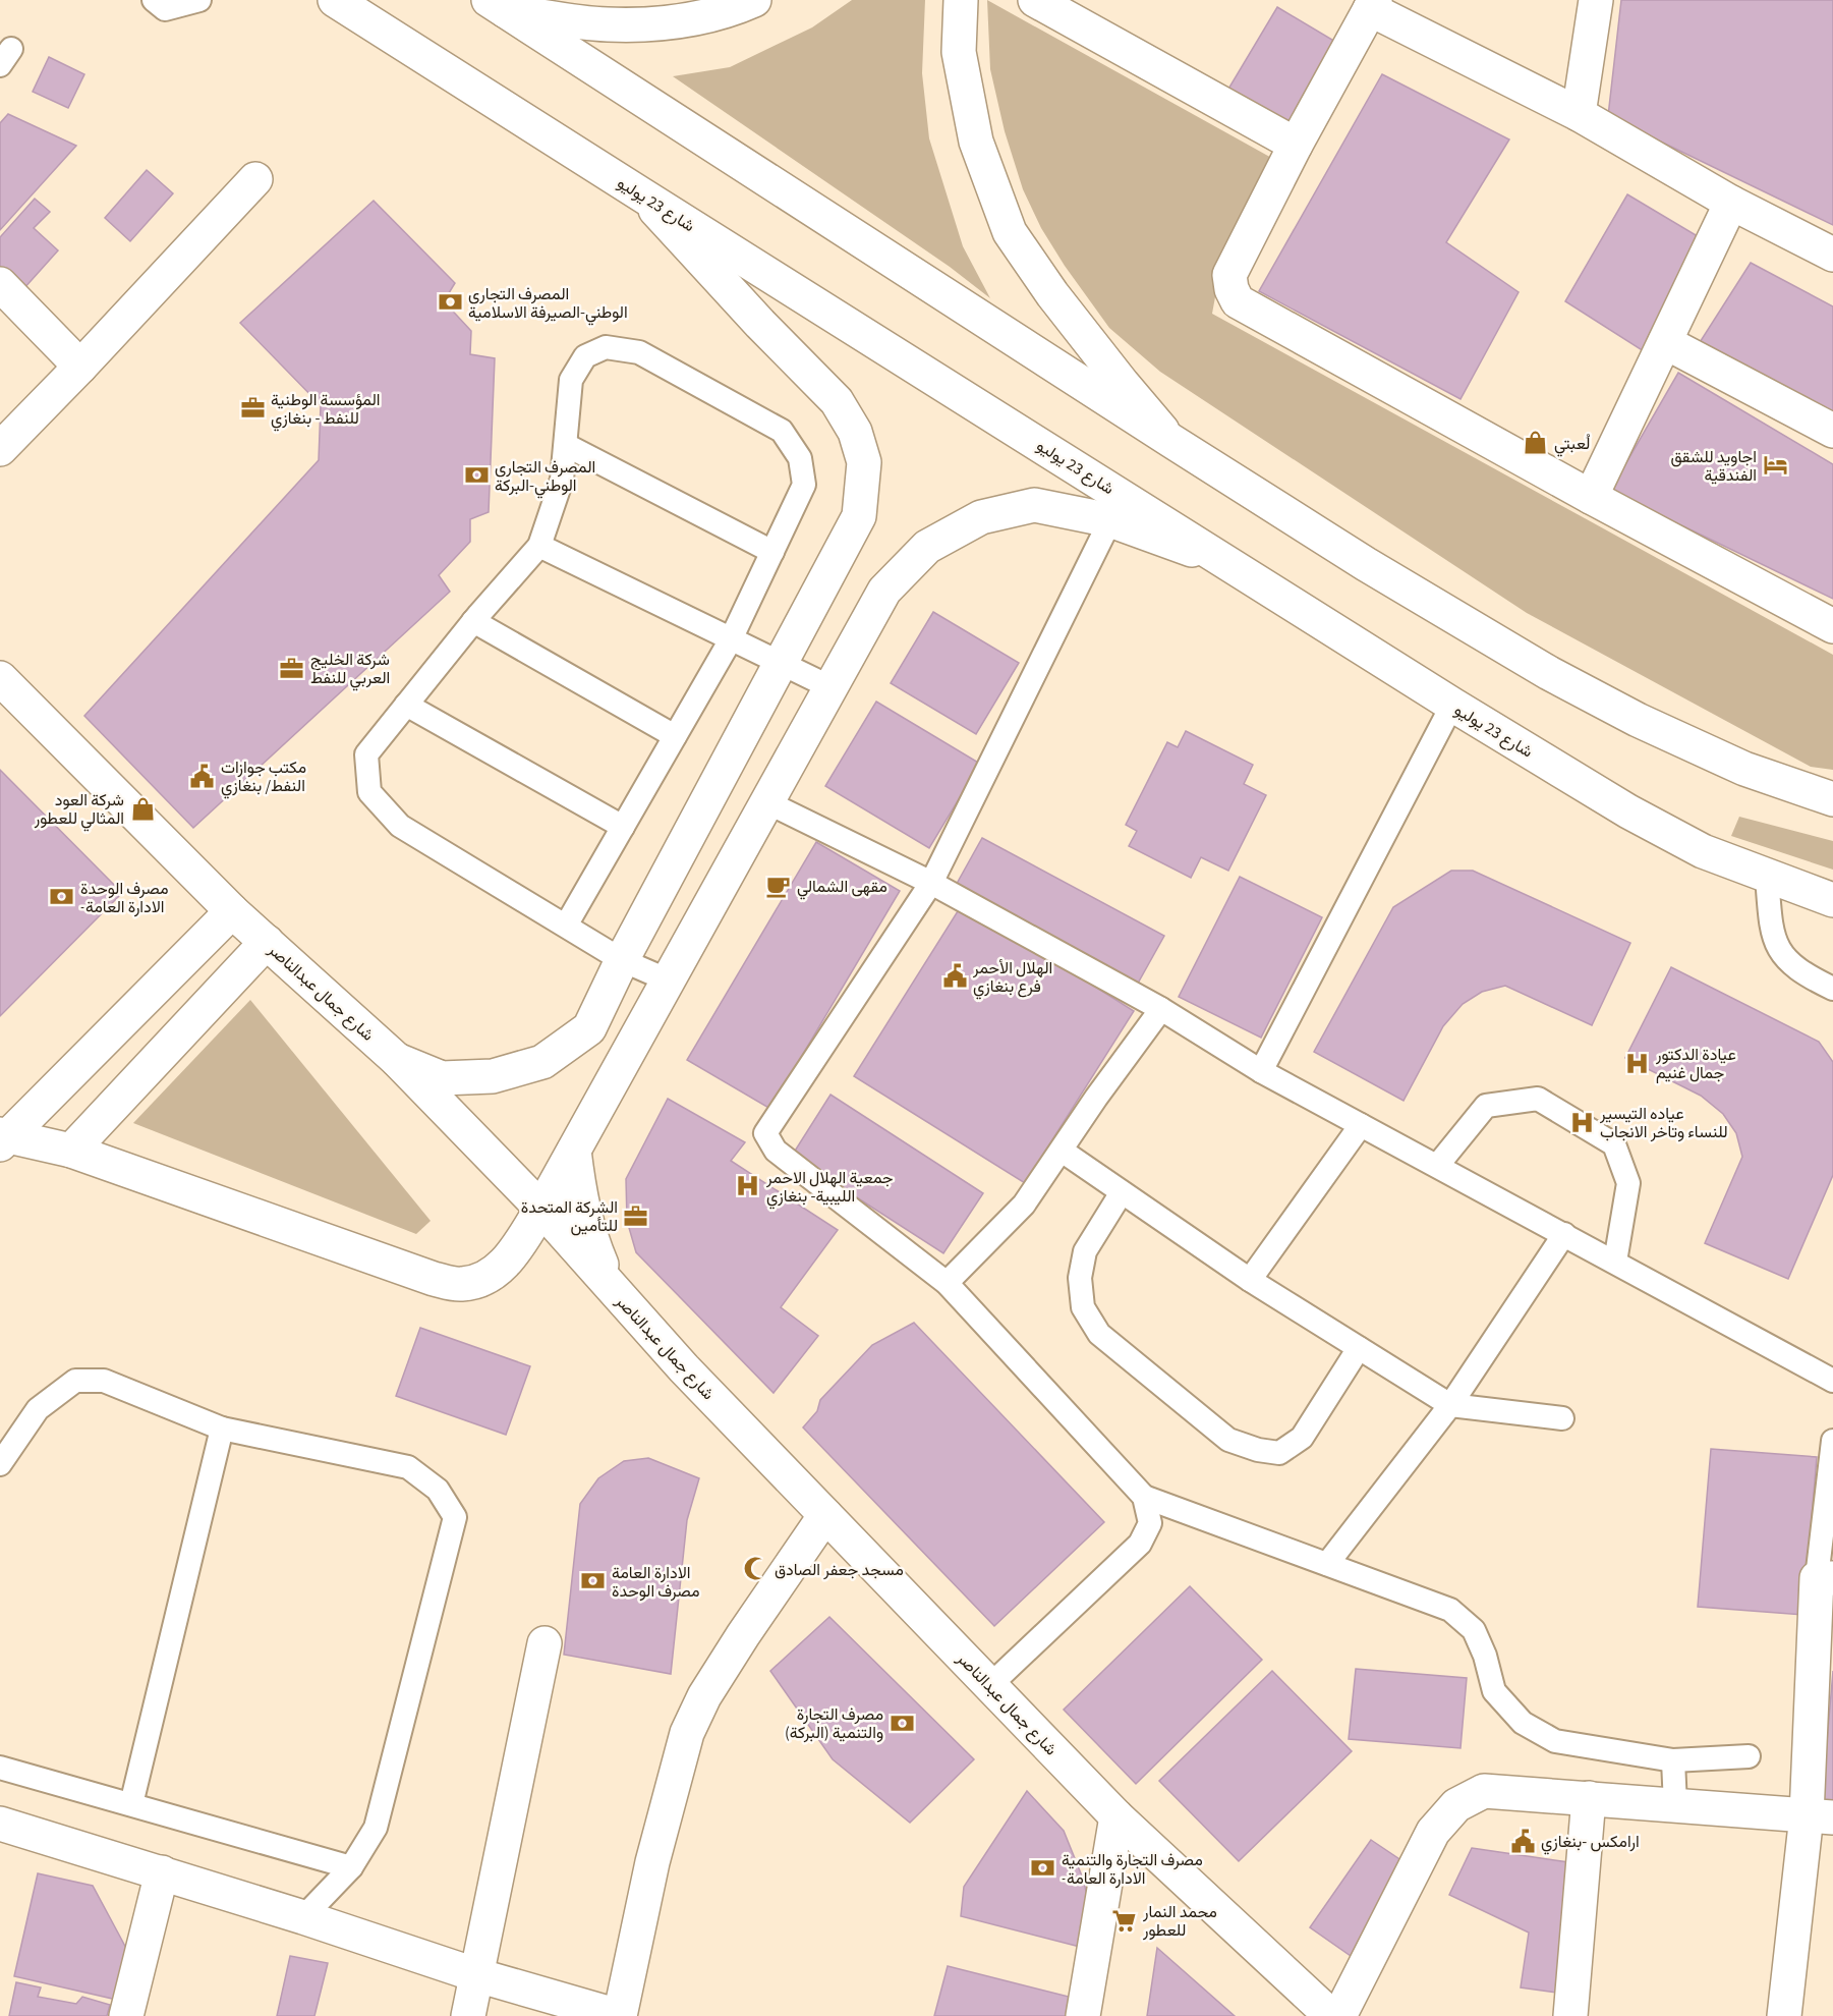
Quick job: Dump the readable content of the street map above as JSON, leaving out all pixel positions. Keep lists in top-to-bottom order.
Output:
{
  "streets": {
    "street": ["شارع 23 يوليو", "شارع جمال عبدالناصر"]
  },
  "places": {
    "bank": [
      "المصرف التجاري الوطني-الصيرفة الاسلامية",
      "المصرف التجاري الوطني-البركة",
      "مصرف الوحدة -الادارة العامة",
      "الادارة العامة مصرف الوحدة",
      "مصرف التجارة والتنمية (البركة)",
      "مصرف التجارة والتنمية -الادارة العامة"
    ],
    "office": ["المؤسسة الوطنية للنفط - بنغازي", "شركة الخليج العربي للنفط", "الشركة المتحدة للتأمين"],
    "shop": ["لُعبتي", "شركة العود المثالي للعطور"],
    "hotel": ["اجاويد للشقق الفندقية"],
    "public building": ["مكتب جوازات النفط/ بنغازي", "الهلال الأحمر فرع بنغازي", "ارامكس -بنغازي"],
    "cafe": ["مقهى الشمالي"],
    "hospital": ["عيادة الدكتور جمال غنيم", "عياده التيسير للنساء وتاخر الانجاب", "جمعية الهلال الاحمر الليبية- بنغازي"],
    "mosque": ["مسجد جعفر الصادق"],
    "supermarket": ["محمد النمار للعطور"]
  }
}
